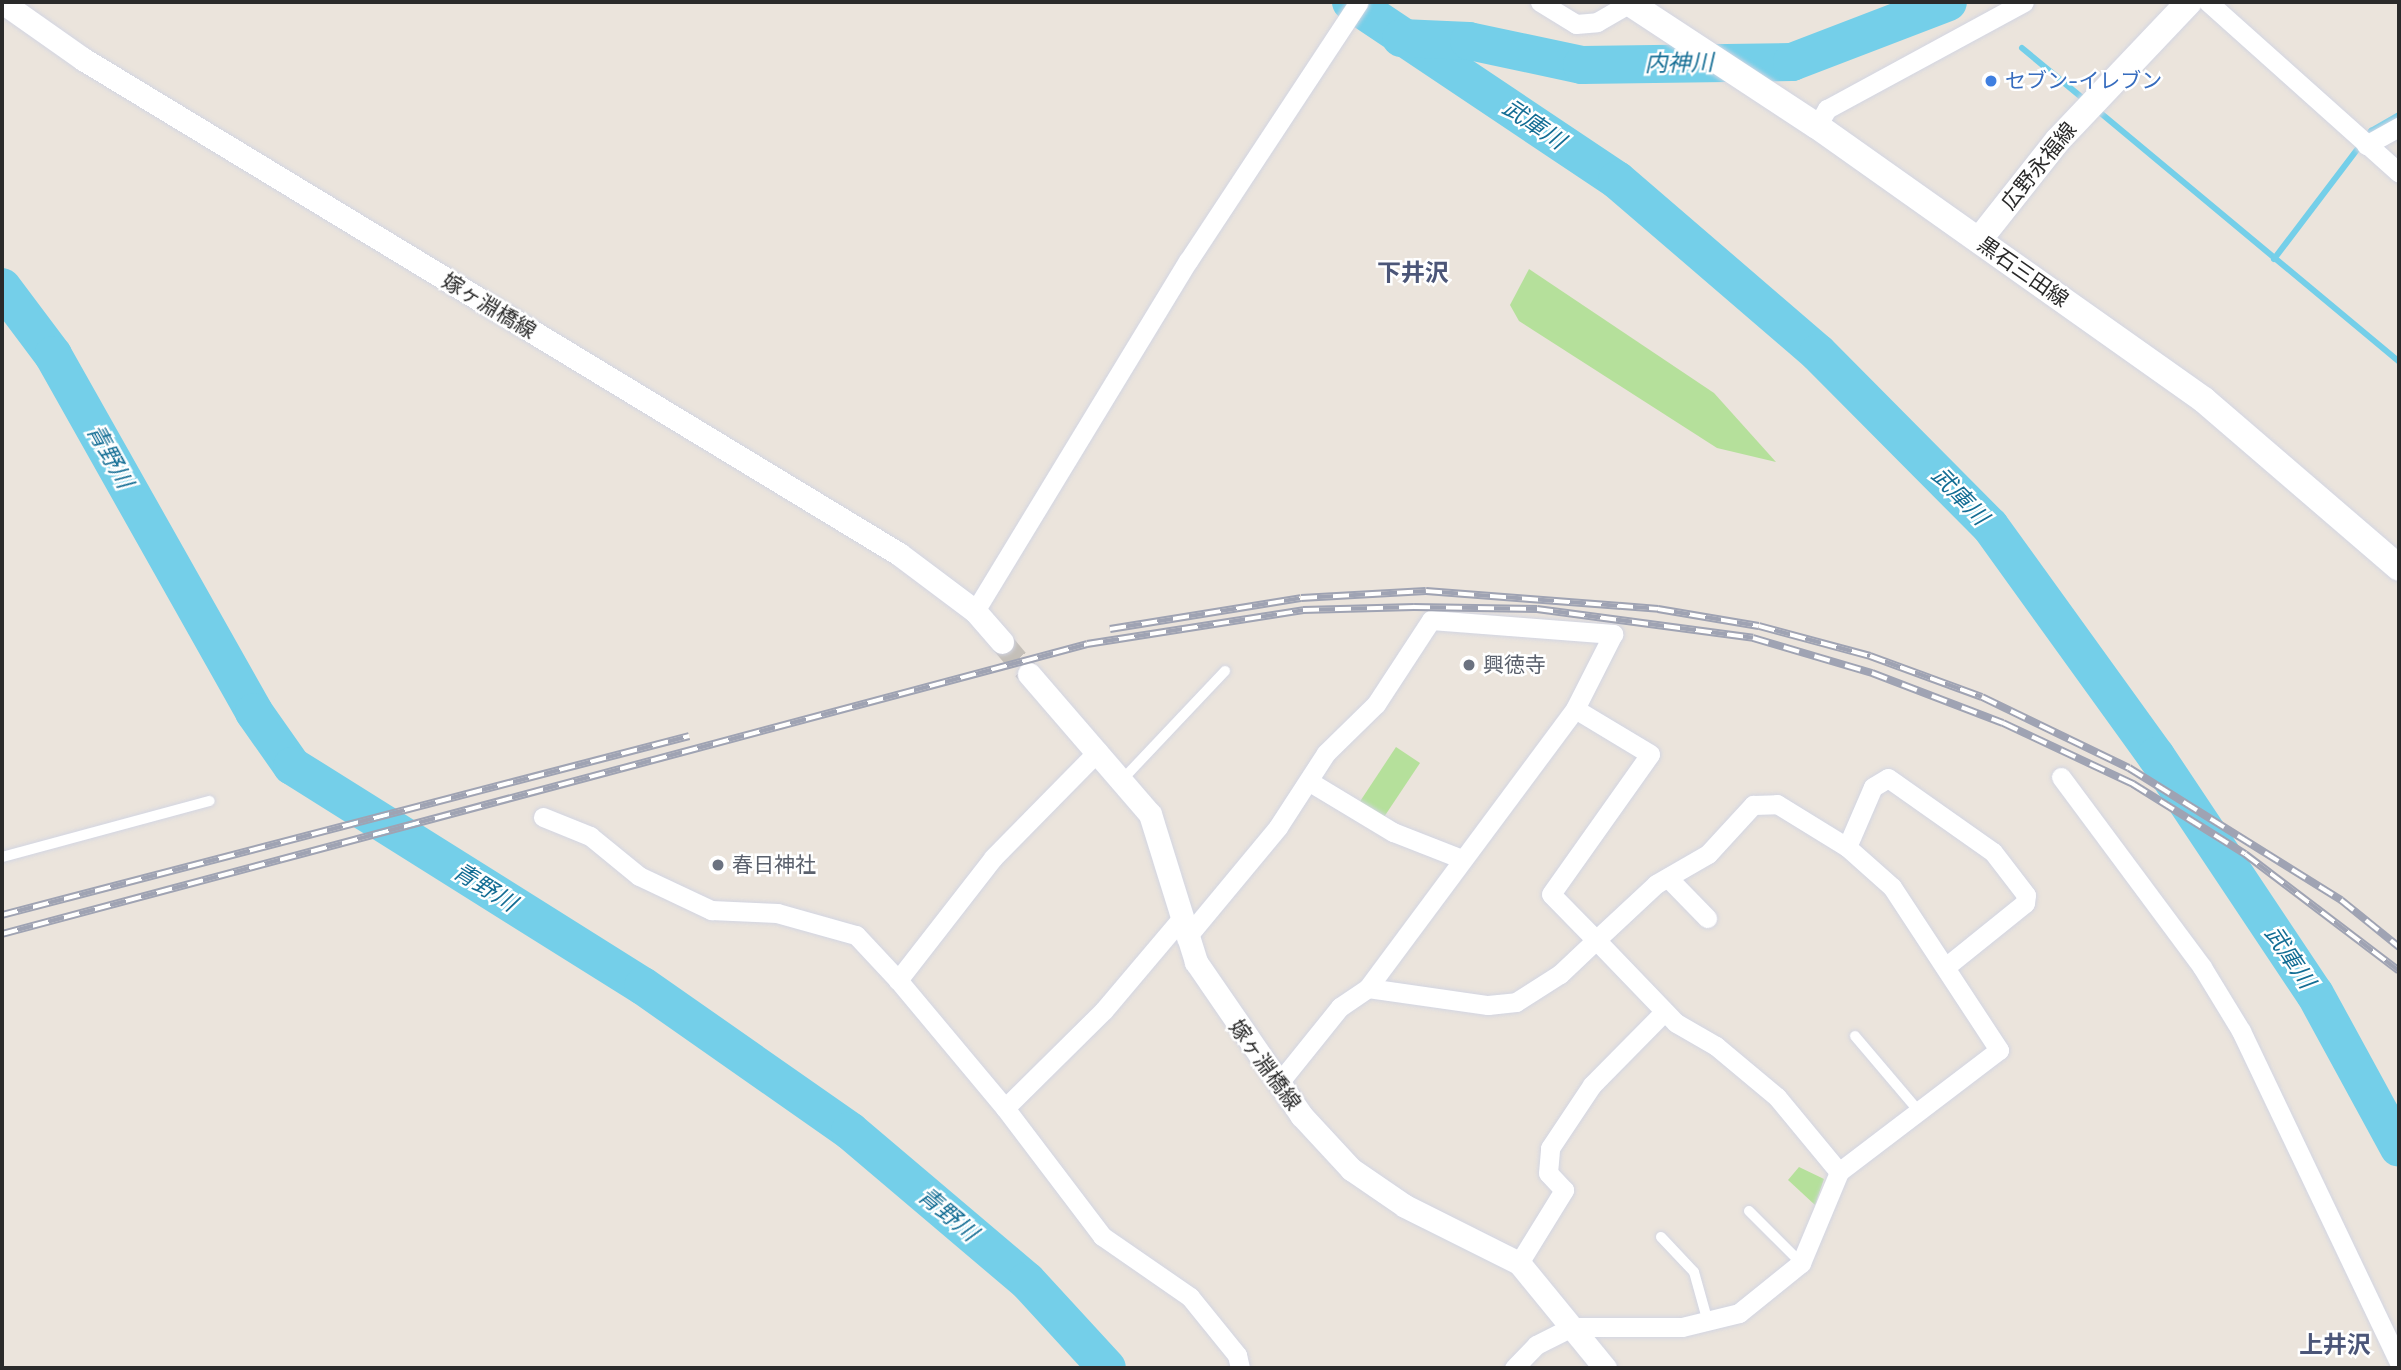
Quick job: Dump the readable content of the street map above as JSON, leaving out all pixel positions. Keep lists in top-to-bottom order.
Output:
{
  "streets": {
    "main road": ["広野永福線", "黒石三田線"],
    "street": ["嫁ヶ淵橋線"]
  },
  "crossings": [
    ["広野永福線", "黒石三田線"]
  ],
  "districts": ["下井沢", "上井沢"],
  "water": ["内神川", "武庫川", "青野川"],
  "places": ["セブン-イレブン", "興徳寺", "春日神社"]
}
